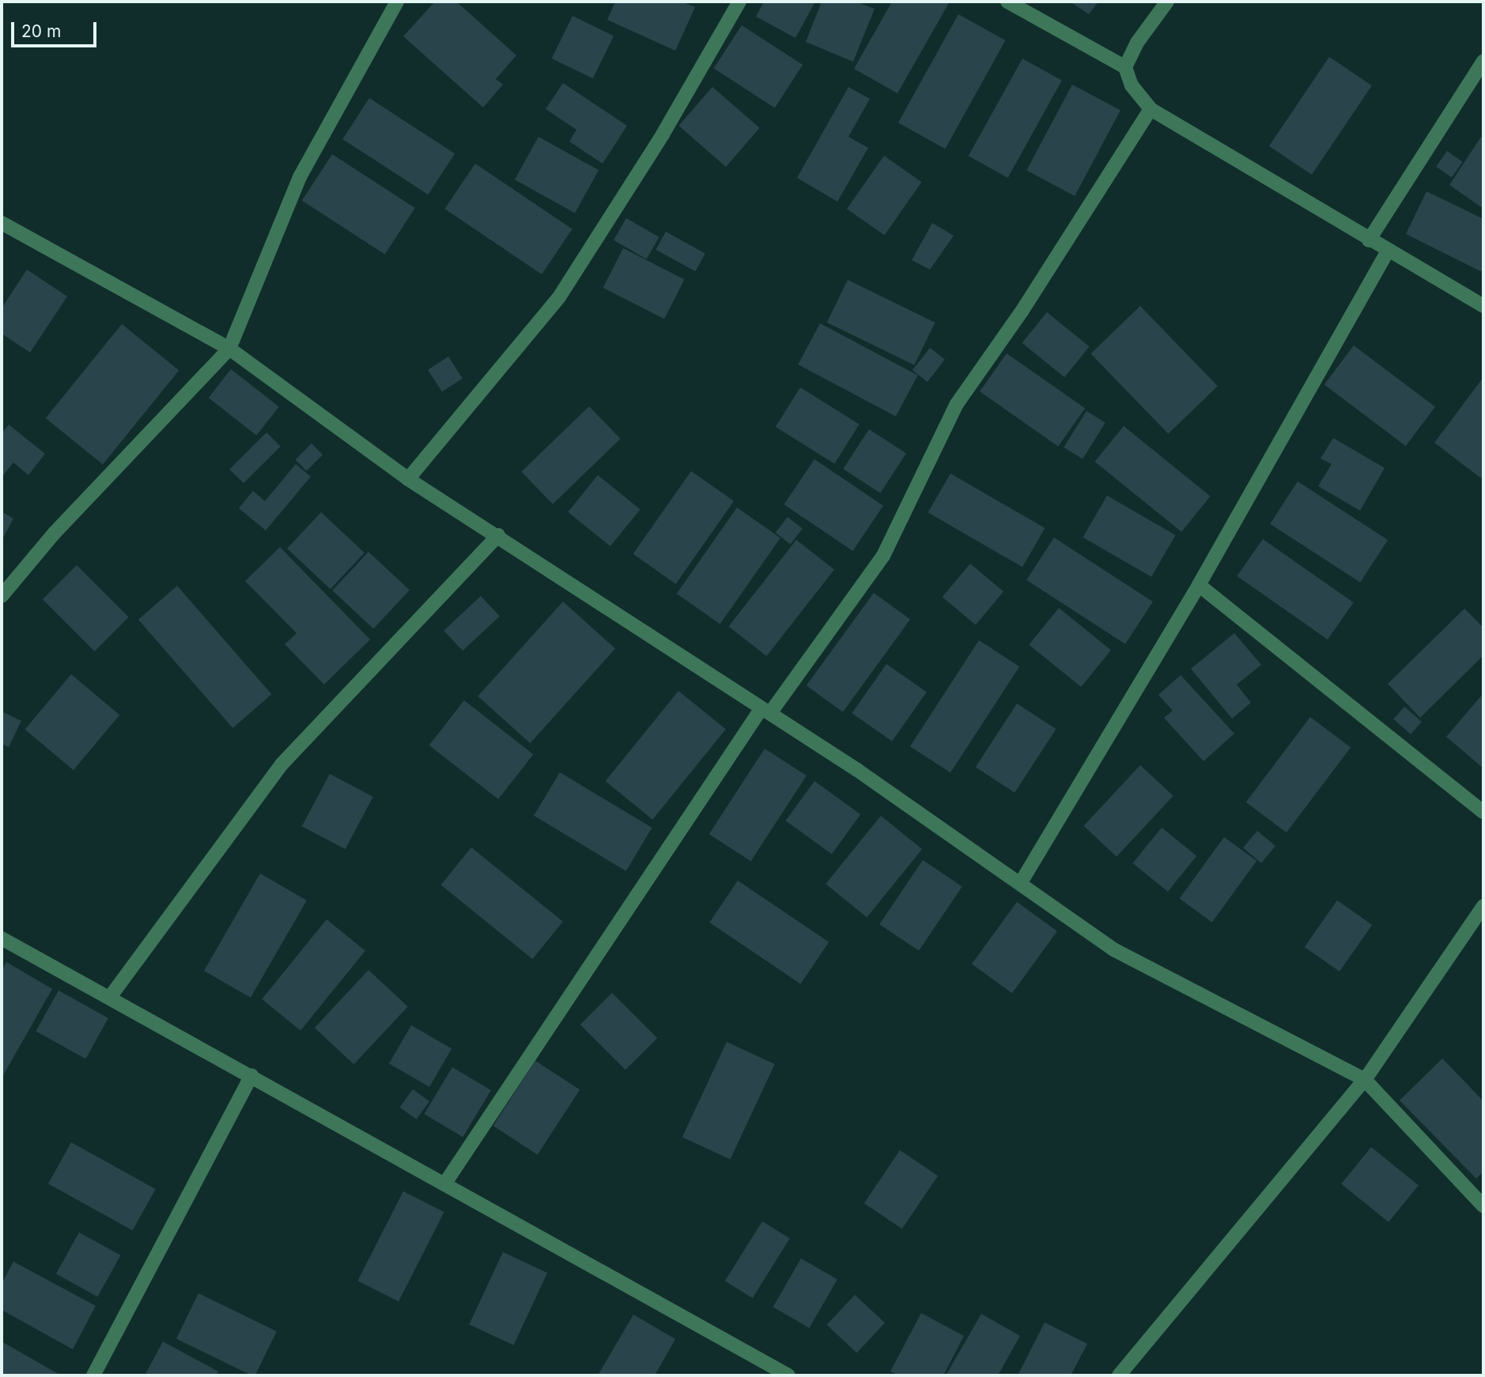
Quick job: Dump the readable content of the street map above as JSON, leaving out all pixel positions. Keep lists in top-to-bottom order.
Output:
{
  "scale_bar": "20 m"
}
